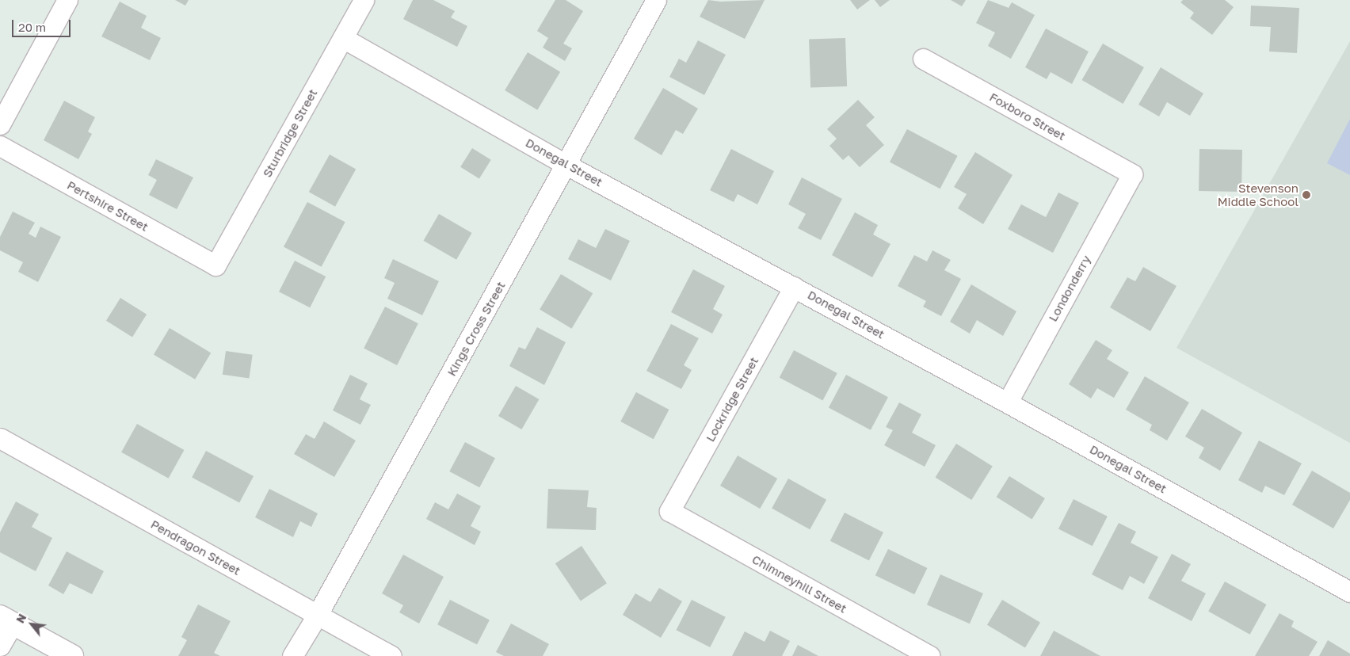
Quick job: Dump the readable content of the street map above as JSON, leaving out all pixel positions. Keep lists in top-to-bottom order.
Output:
{
  "streets": {
    "street": [
      "Foxboro Street",
      "Sturbridge Street",
      "Donegal Street",
      "Pertshire Street",
      "Londonderry",
      "Kings Cross Street",
      "Lockridge Street",
      "Pendragon Street",
      "Chimneyhill Street"
    ]
  },
  "crossings": [
    ["Foxboro Street", "Londonderry"],
    ["Sturbridge Street", "Donegal Street"],
    ["Sturbridge Street", "Pertshire Street"],
    ["Donegal Street", "Londonderry"],
    ["Donegal Street", "Kings Cross Street"],
    ["Donegal Street", "Lockridge Street"],
    ["Kings Cross Street", "Pendragon Street"],
    ["Lockridge Street", "Chimneyhill Street"]
  ],
  "places": ["Stevenson Middle School"],
  "scale_bar": "20 m",
  "north": "top left"
}
